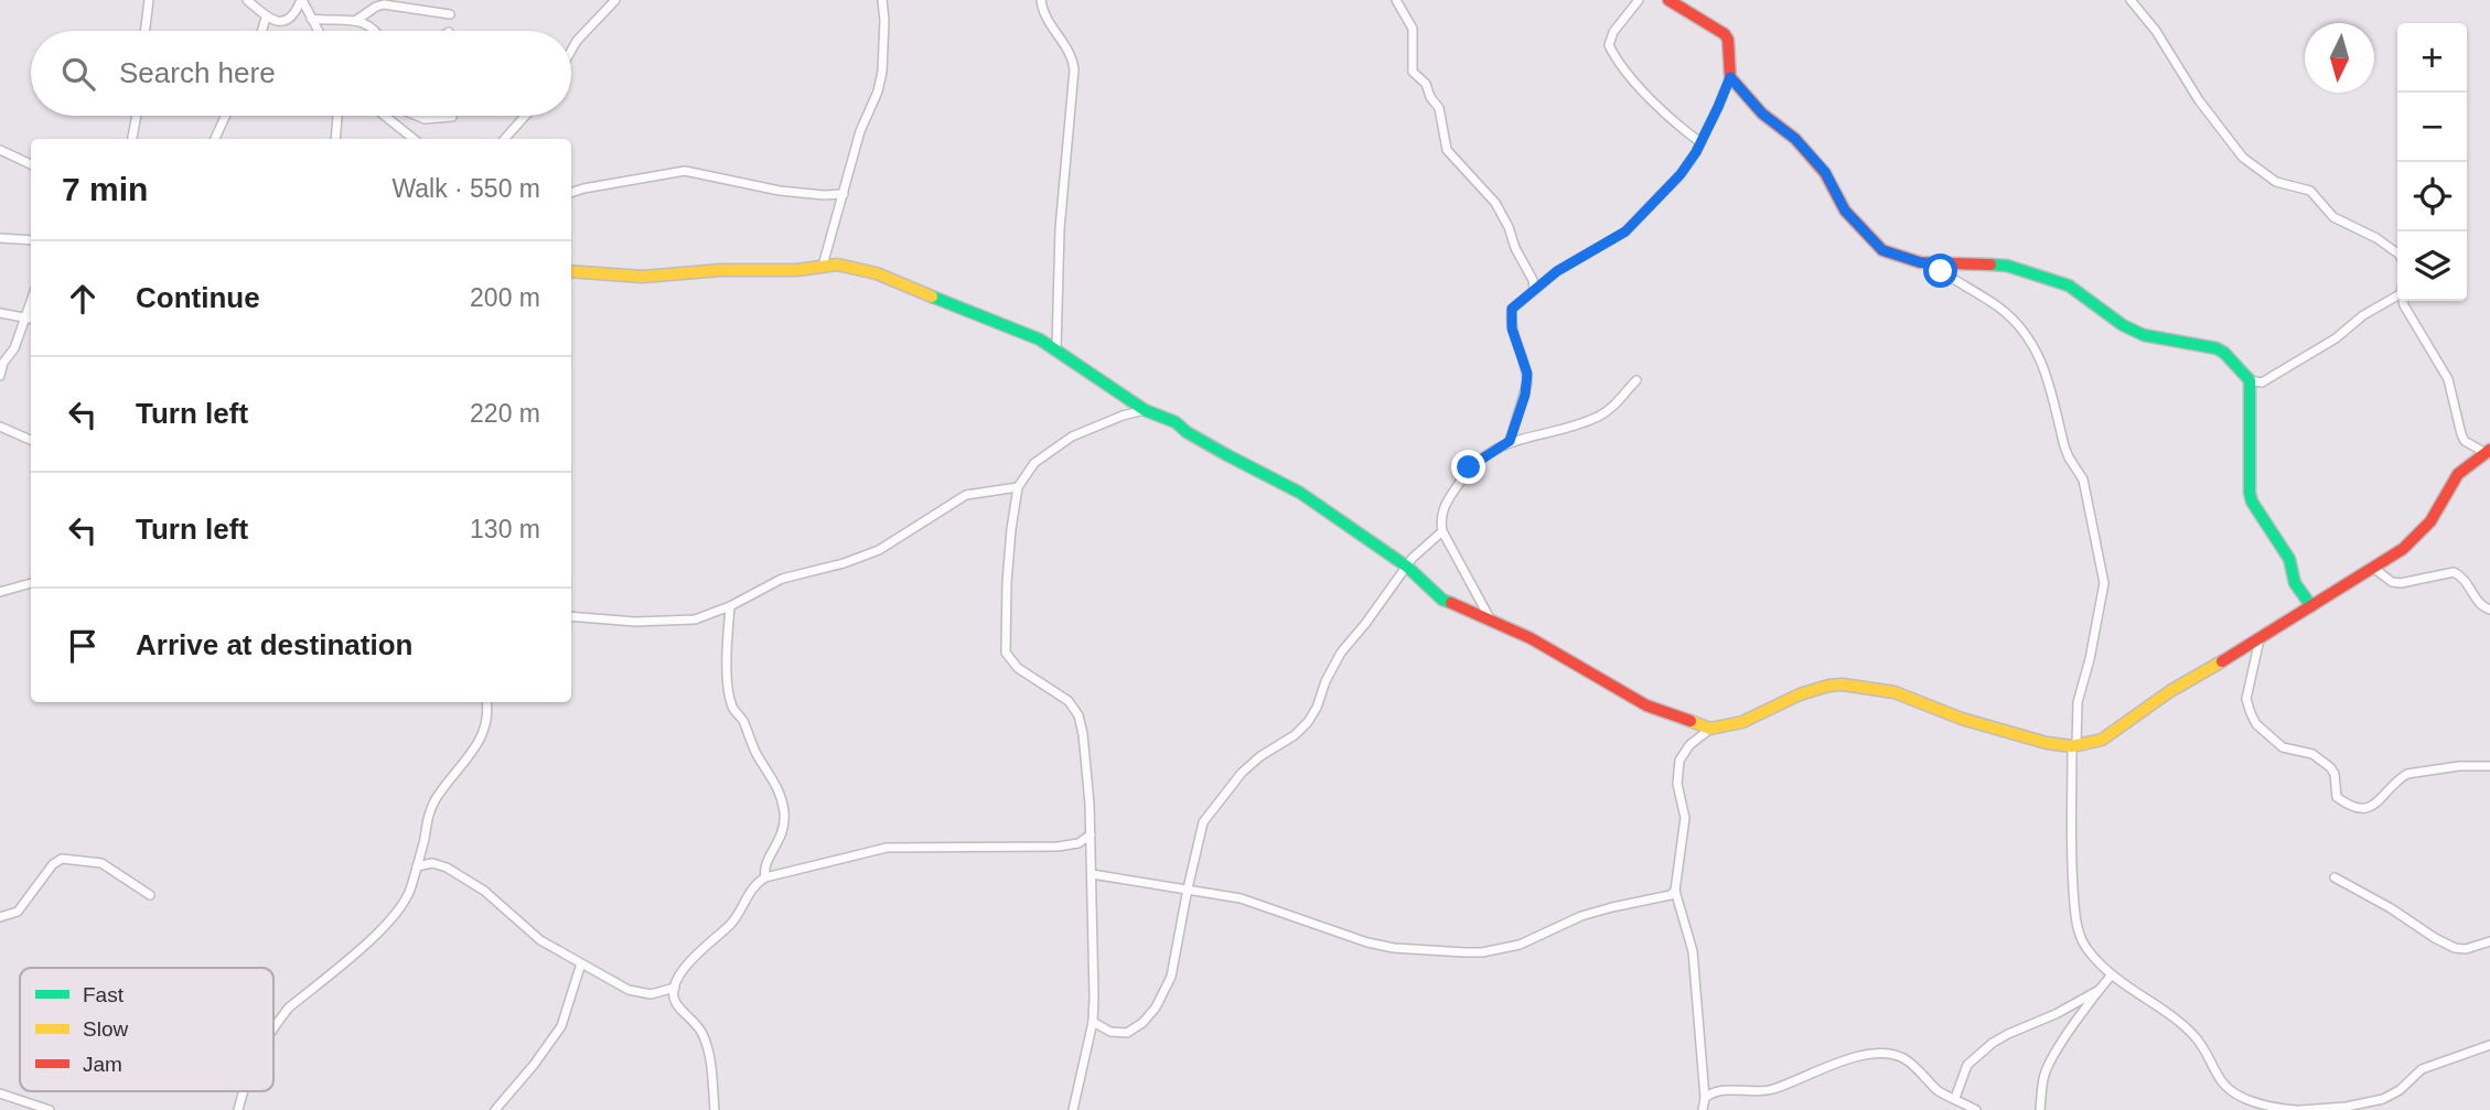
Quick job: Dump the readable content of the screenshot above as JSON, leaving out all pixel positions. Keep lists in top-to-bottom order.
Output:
{
  "legend": ["Fast", "Slow", "Jam"],
  "north": "bottom",
  "page": {
    "map_buttons": ["+", "−"],
    "search": "Search here",
    "heading": ["7 min", "Walk · 550 m"],
    "list": [
      ["Continue", "200 m"],
      ["Turn left", "220 m"],
      ["Turn left", "130 m"],
      "Arrive at destination"
    ]
  }
}
